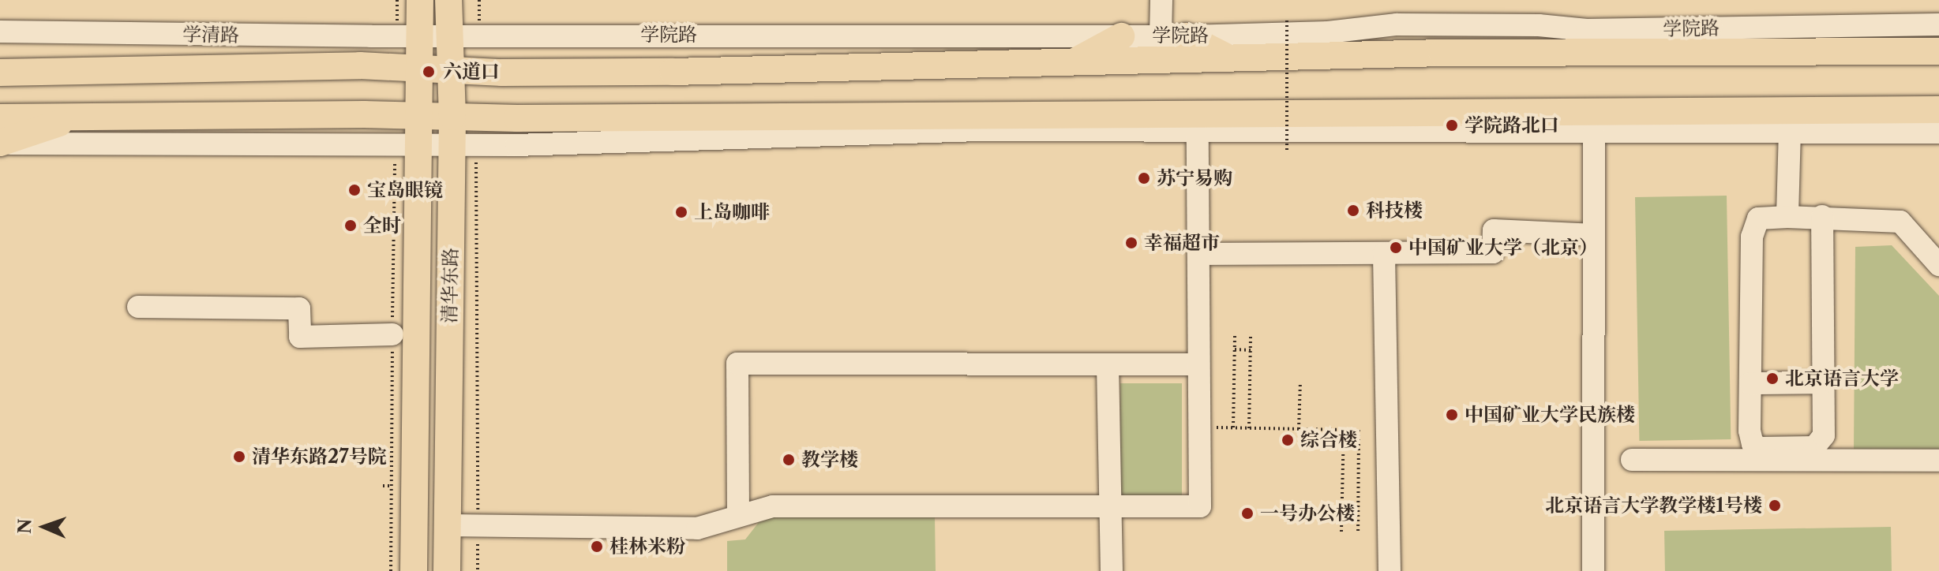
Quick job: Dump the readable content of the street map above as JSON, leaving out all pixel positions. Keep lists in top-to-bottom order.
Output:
{
  "streets": {
    "main road": ["学院路", "学清路", "清华东路"]
  },
  "crossings": [
    ["学院路", "学清路"],
    ["学院路", "清华东路"],
    ["学清路", "清华东路"]
  ],
  "places": [
    "六道口",
    "学院路北口",
    "苏宁易购",
    "宝岛眼镜",
    "科技楼",
    "上岛咖啡",
    "全时",
    "幸福超市",
    "中国矿业大学（北京）",
    "北京语言大学",
    "中国矿业大学民族楼",
    "综合楼",
    "清华东路27号院",
    "教学楼",
    "北京语言大学教学楼1号楼",
    "一号办公楼",
    "桂林米粉"
  ],
  "north": "left"
}
